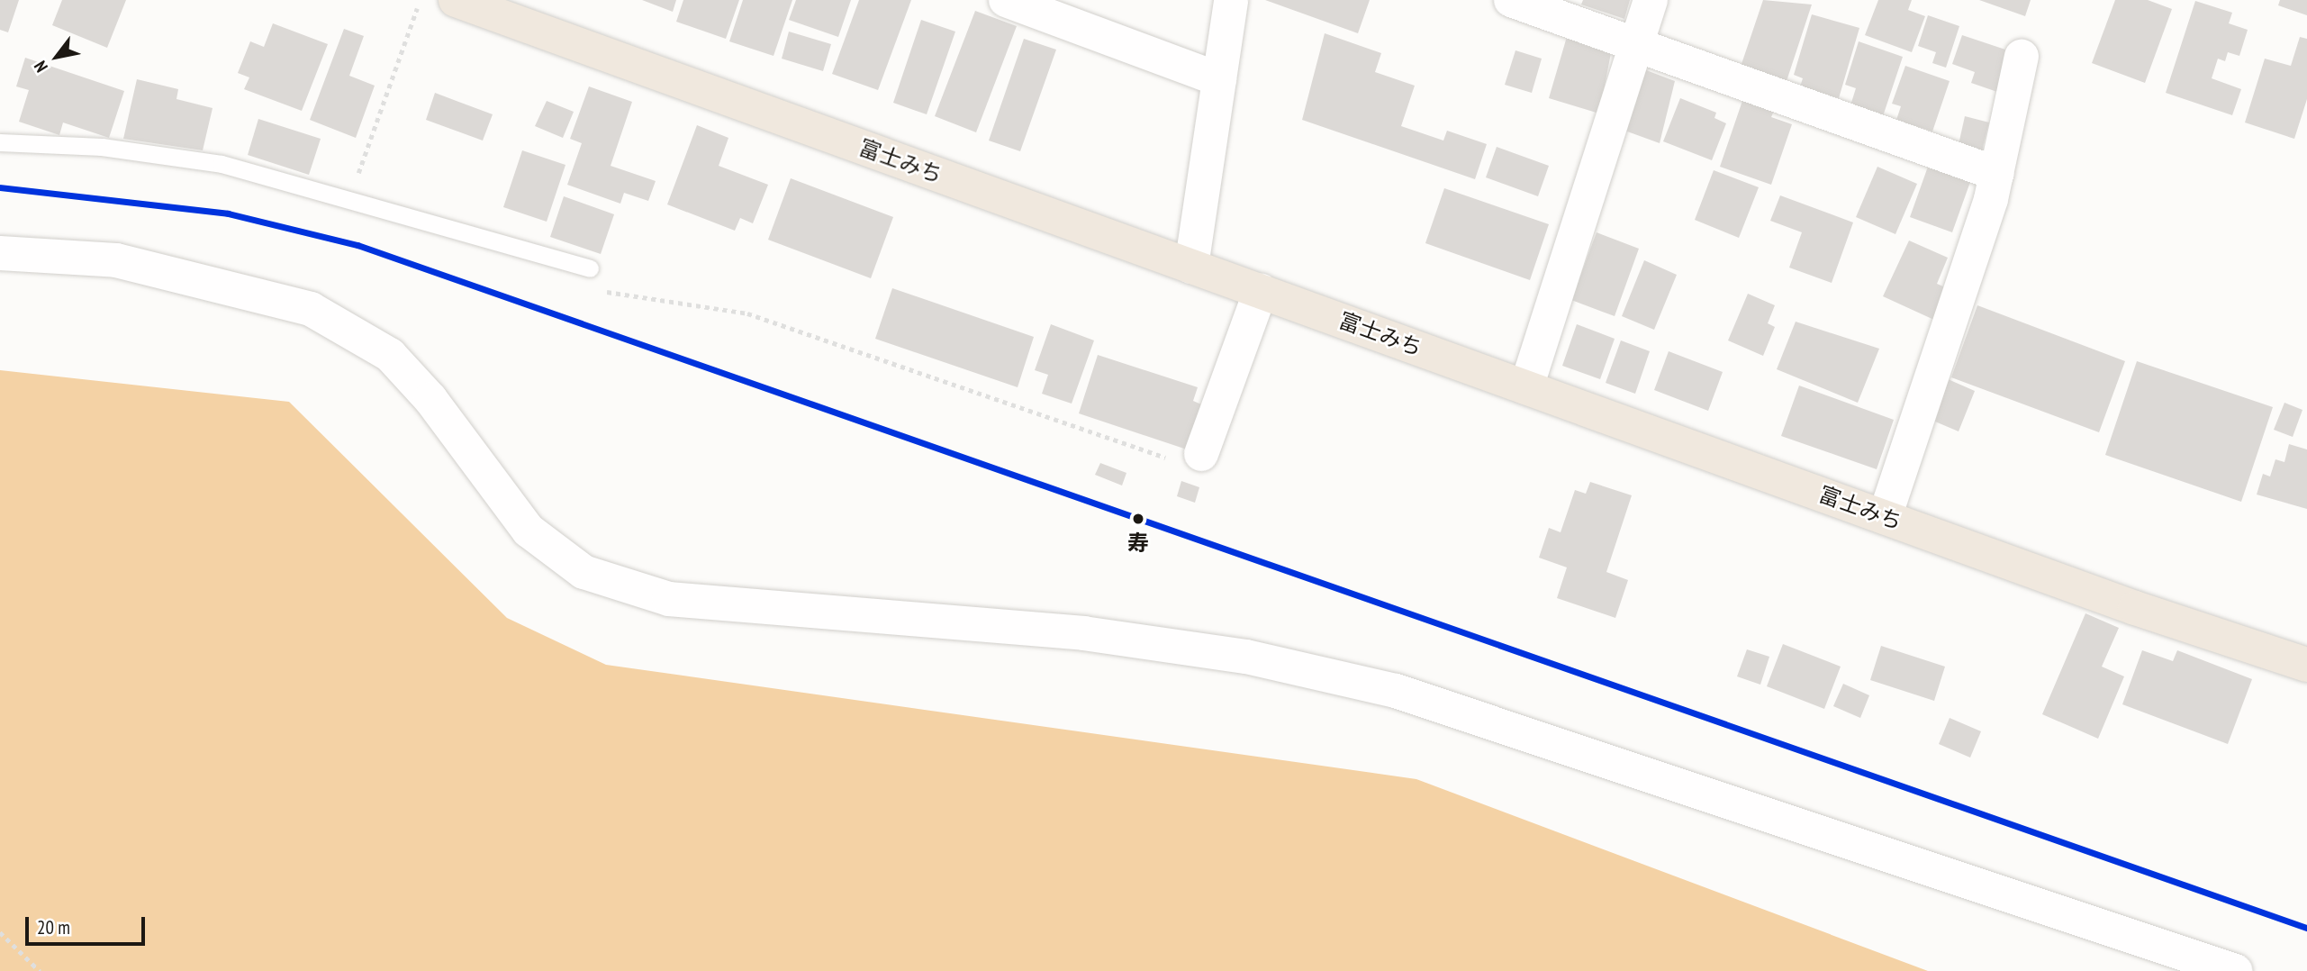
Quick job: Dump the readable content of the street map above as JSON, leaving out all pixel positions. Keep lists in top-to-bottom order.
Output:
{
  "streets": {
    "highway": ["富士みち"]
  },
  "places": ["寿"],
  "scale_bar": "20 m",
  "north": "bottom left"
}
